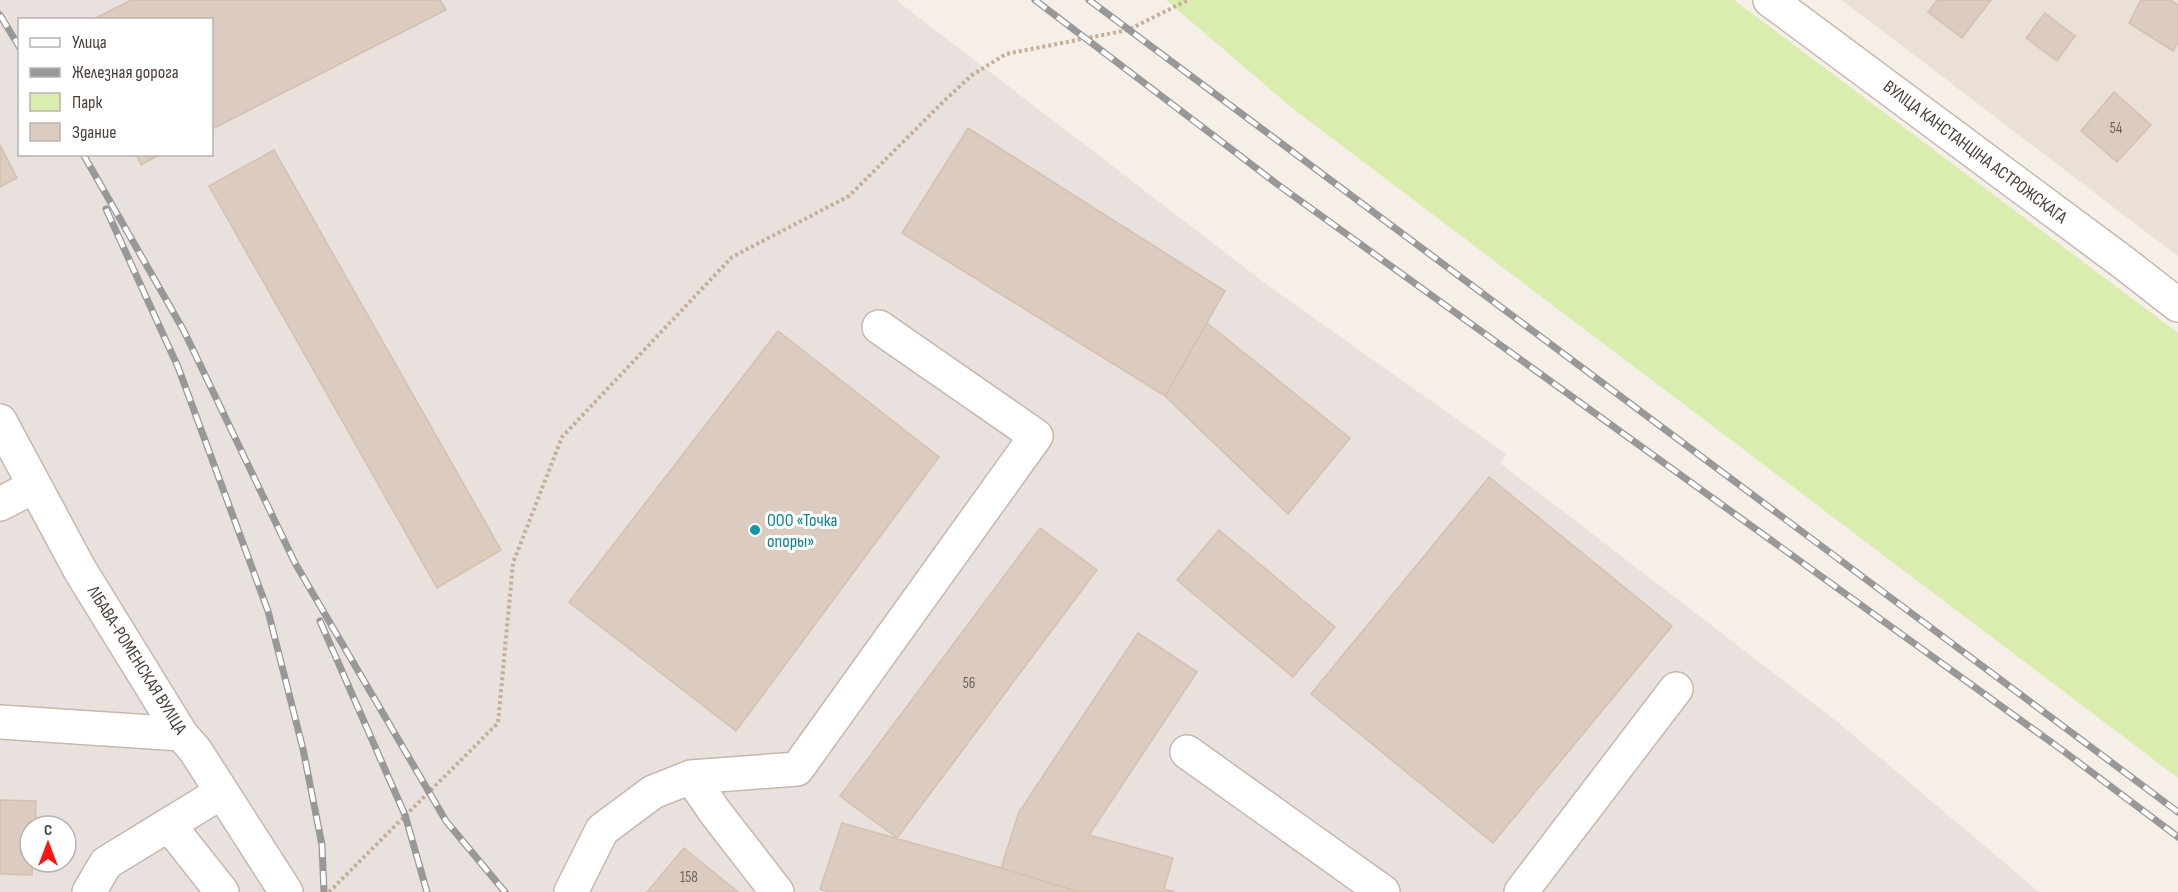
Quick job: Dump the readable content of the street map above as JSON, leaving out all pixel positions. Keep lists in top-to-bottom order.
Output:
{
  "streets": {
    "street": ["ВУЛІЦА КАНСТАНЦІНА АСТРОЖСКАГА", "ЛІБАВА-РОМЕНСКАЯ ВУЛІЦА"]
  },
  "places": ["ООО «Точка опоры»"],
  "house_numbers": ["54", "56", "158"],
  "legend": [
    "Улица",
    "Железная дорога",
    "Парк",
    "Здание"
  ],
  "north": "top"
}
